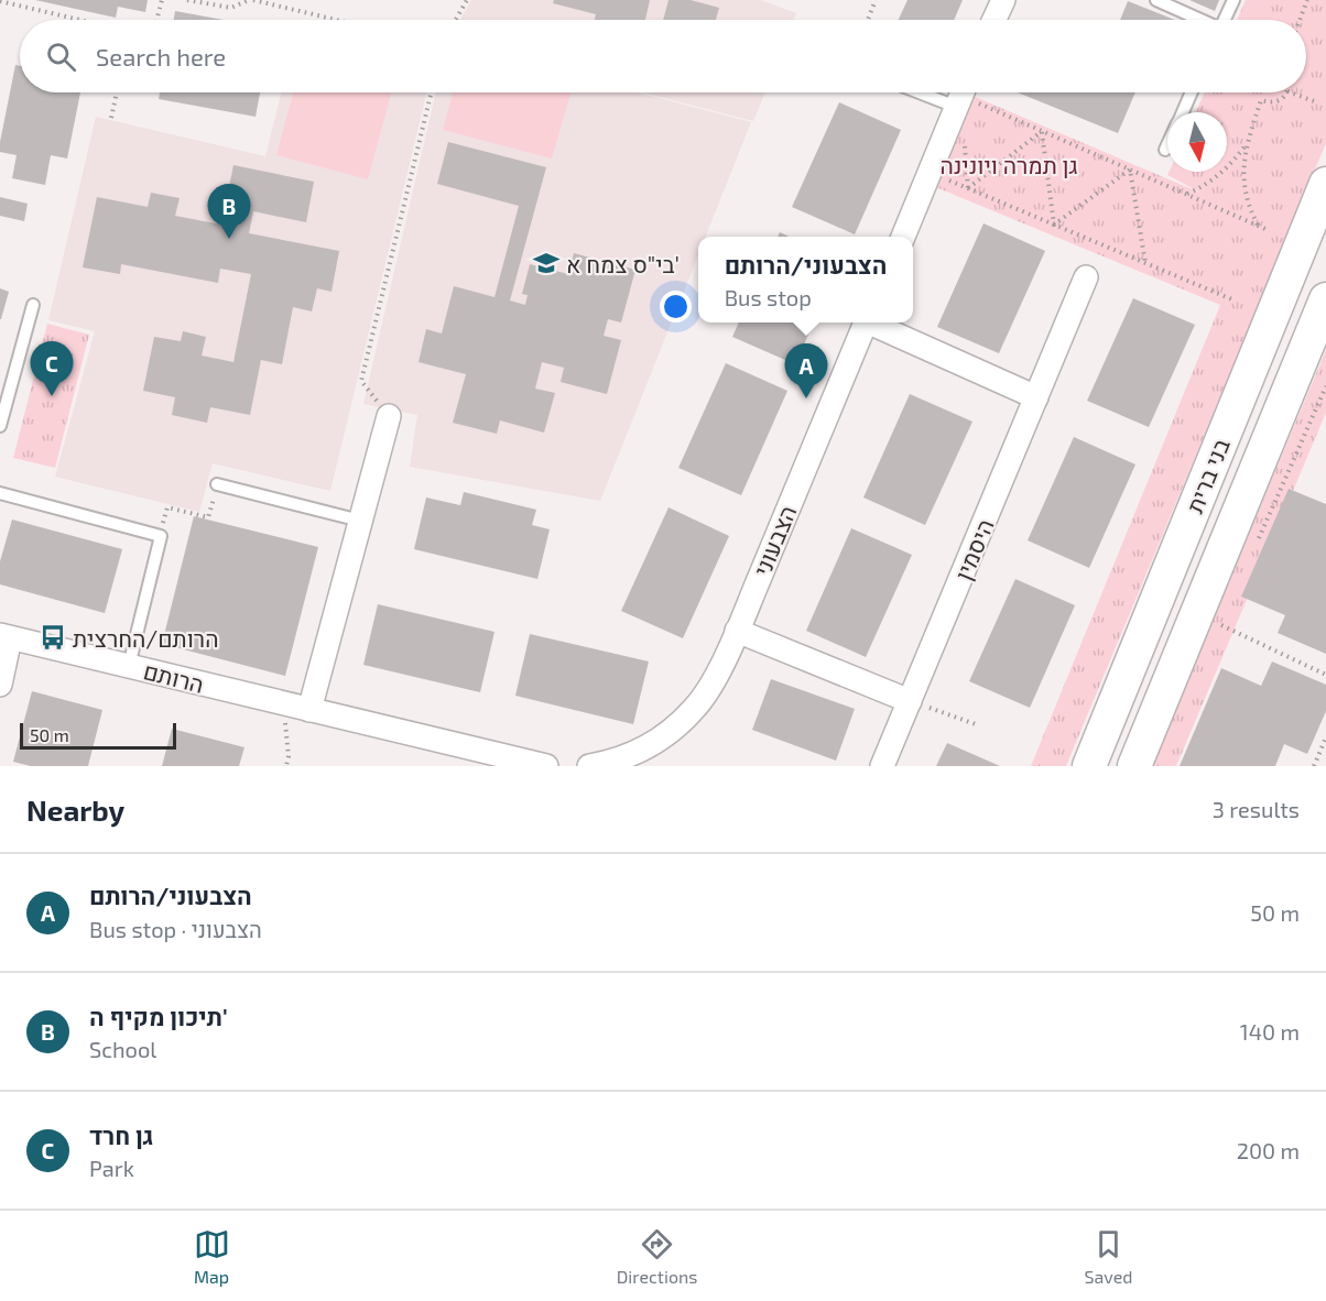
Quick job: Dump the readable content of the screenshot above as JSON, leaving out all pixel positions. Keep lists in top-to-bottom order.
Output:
{
  "streets": {
    "main road": ["בני ברית"],
    "street": ["הצבעוני", "היסמין", "הרותם"]
  },
  "parks": ["גן תמרה ויונינה"],
  "places": {
    "school or university": ["בי\"ס צמח א'"],
    "bus stop": ["הרותם/החרצית"]
  },
  "scale_bar": "50 m",
  "north": "bottom",
  "page": {
    "search": "Search here",
    "pins": ["B", "C", "A"],
    "popup": ["הצבעוני/הרותם", "Bus stop"],
    "scale": "50 m",
    "heading": ["Nearby", "3 results"],
    "list": [
      {
        "mark": "A",
        "name": "הצבעוני/הרותם",
        "note": "Bus stop · הצבעוני",
        "value": "50 m"
      },
      {
        "mark": "B",
        "name": "תיכון מקיף ה'",
        "note": "School",
        "value": "140 m"
      },
      {
        "mark": "C",
        "name": "גן חרד",
        "note": "Park",
        "value": "200 m"
      }
    ],
    "nav": ["Map", "Directions", "Saved"]
  }
}
